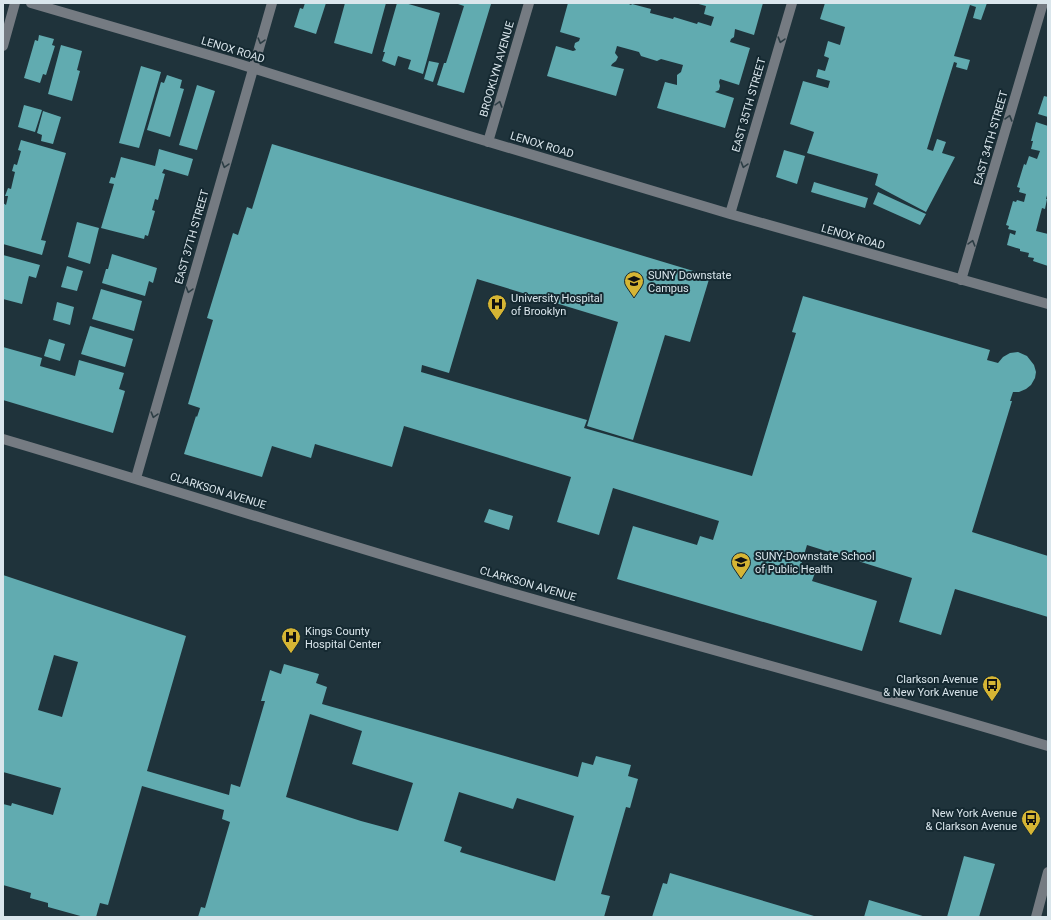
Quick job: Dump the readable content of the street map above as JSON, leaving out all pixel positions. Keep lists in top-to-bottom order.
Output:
{
  "streets": {
    "street": [
      "LENOX ROAD",
      "BROOKLYN AVENUE",
      "EAST 35TH STREET",
      "EAST 34TH STREET",
      "EAST 37TH STREET",
      "CLARKSON AVENUE"
    ]
  },
  "crossings": [
    ["LENOX ROAD", "BROOKLYN AVENUE"],
    ["LENOX ROAD", "EAST 35TH STREET"],
    ["LENOX ROAD", "EAST 34TH STREET"],
    ["LENOX ROAD", "EAST 37TH STREET"],
    ["EAST 37TH STREET", "CLARKSON AVENUE"]
  ],
  "one_way": [
    "BROOKLYN AVENUE",
    "EAST 35TH STREET",
    "EAST 34TH STREET",
    "EAST 37TH STREET"
  ],
  "places": {
    "school or university": ["SUNY Downstate Campus", "SUNY-Downstate School of Public Health"],
    "hospital": ["University Hospital of Brooklyn", "Kings County Hospital Center"],
    "bus stop": ["Clarkson Avenue & New York Avenue", "New York Avenue & Clarkson Avenue"]
  }
}
